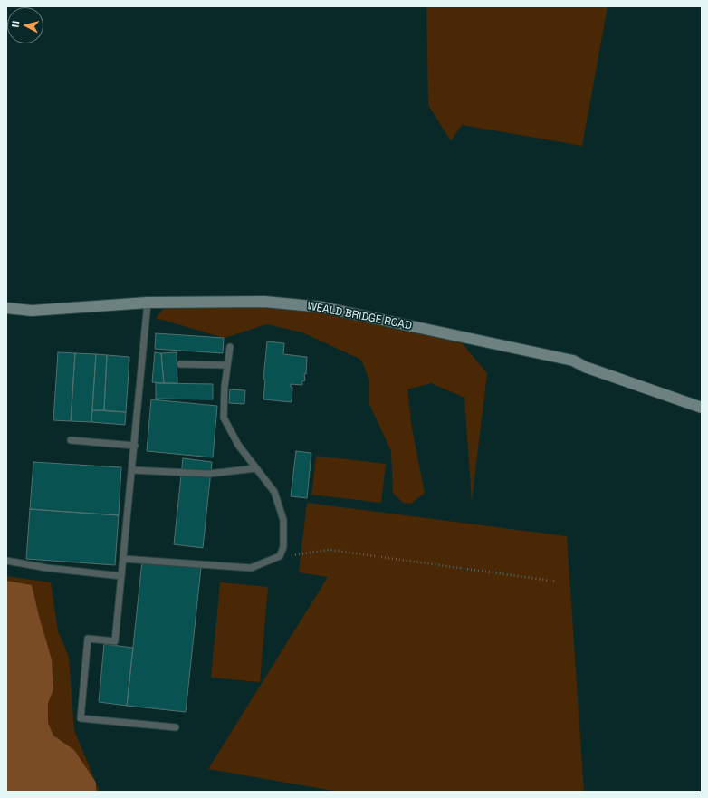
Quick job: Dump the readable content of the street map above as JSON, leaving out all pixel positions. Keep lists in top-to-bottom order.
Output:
{
  "streets": {
    "street": ["WEALD BRIDGE ROAD"]
  },
  "north": "left"
}
